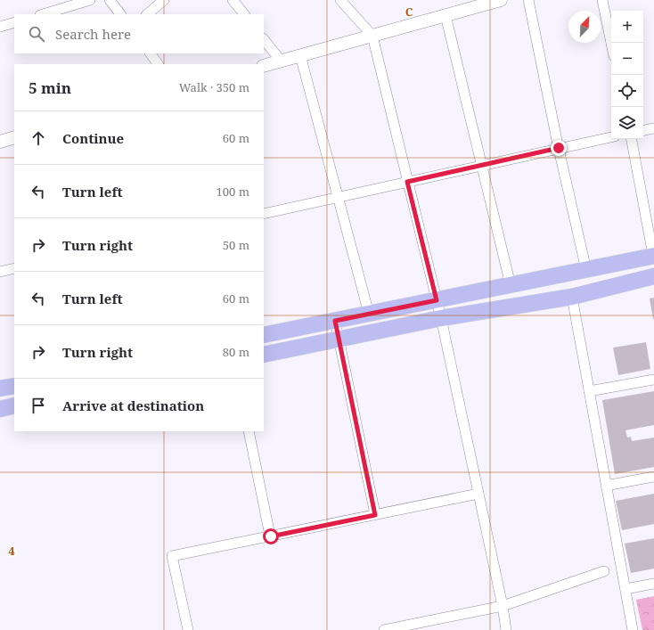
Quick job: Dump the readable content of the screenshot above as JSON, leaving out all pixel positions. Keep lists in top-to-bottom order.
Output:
{
  "north": "top right",
  "page": {
    "map_buttons": ["+", "−"],
    "search": "Search here",
    "heading": ["5 min", "Walk · 350 m"],
    "list": [
      ["Continue", "60 m"],
      ["Turn left", "100 m"],
      ["Turn right", "50 m"],
      ["Turn left", "60 m"],
      ["Turn right", "80 m"],
      "Arrive at destination"
    ]
  },
  "grid": {
    "columns": ["C"],
    "rows": ["4"]
  }
}
